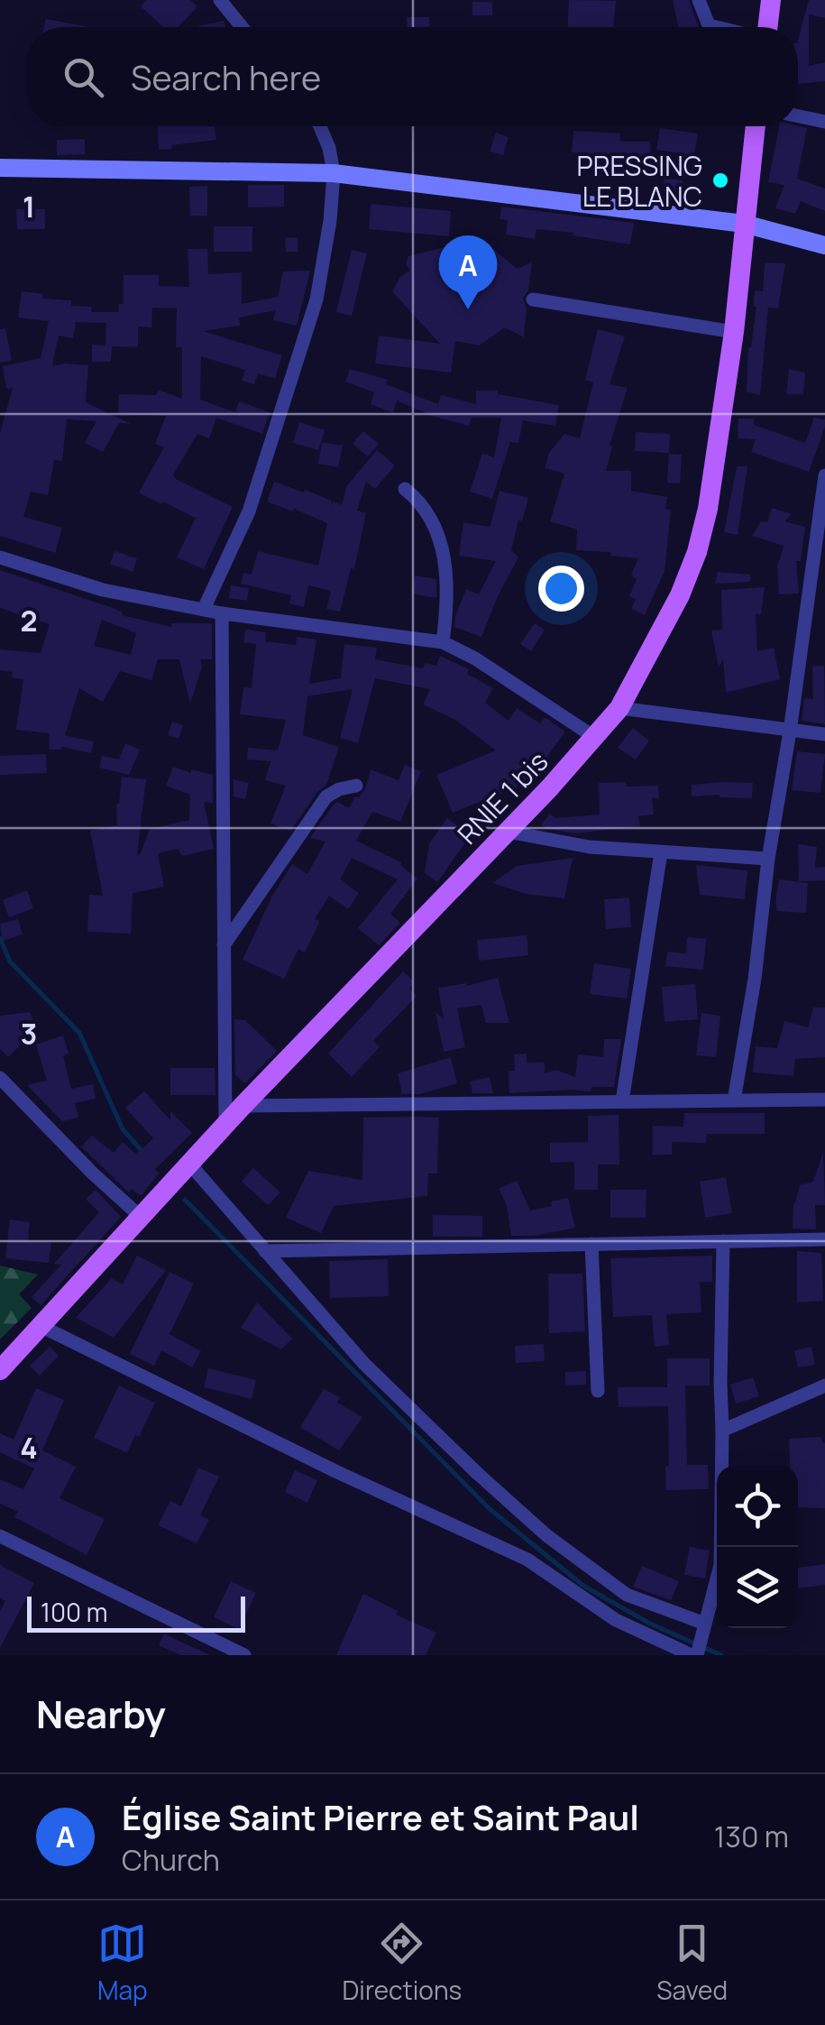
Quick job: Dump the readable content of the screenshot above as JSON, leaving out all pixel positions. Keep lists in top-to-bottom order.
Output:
{
  "streets": {
    "main road": ["RNIE 1 bis"]
  },
  "places": ["PRESSING LE BLANC"],
  "scale_bar": "100 m",
  "page": {
    "search": "Search here",
    "pins": "A",
    "scale": "100 m",
    "heading": "Nearby",
    "list": [
      {
        "mark": "A",
        "name": "Église Saint Pierre et Saint Paul",
        "note": "Church",
        "value": "130 m"
      }
    ],
    "nav": ["Map", "Directions", "Saved"]
  },
  "grid": {
    "rows": [
      "1",
      "2",
      "3",
      "4"
    ]
  }
}
